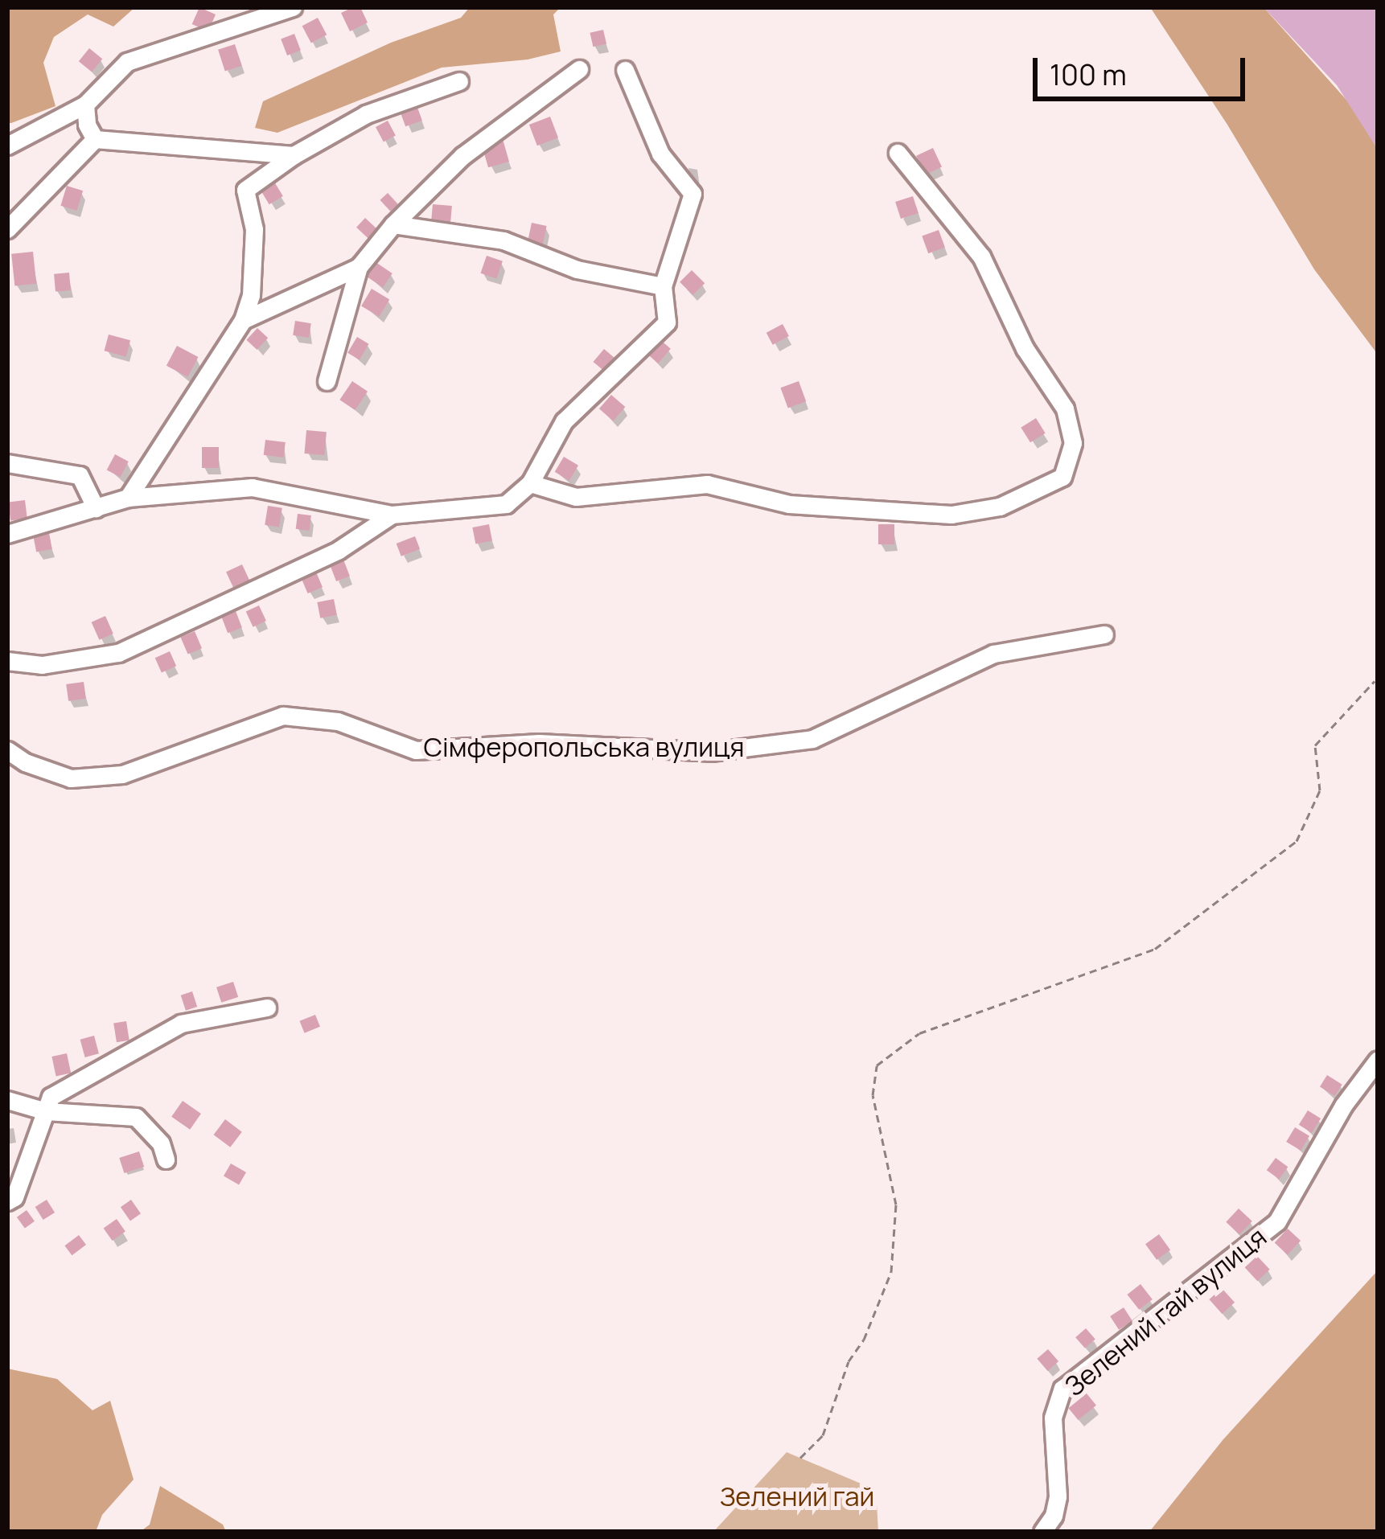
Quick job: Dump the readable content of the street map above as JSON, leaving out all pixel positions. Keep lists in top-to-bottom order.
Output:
{
  "streets": {
    "street": ["Сімферопольська вулиця", "Зелений гай вулиця"]
  },
  "parks": ["Зелений гай"],
  "scale_bar": "100 m"
}
